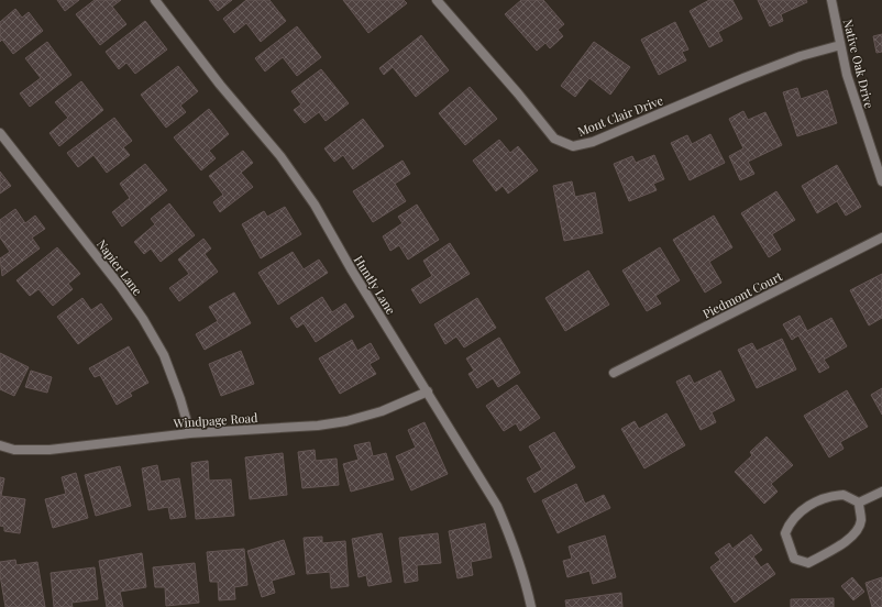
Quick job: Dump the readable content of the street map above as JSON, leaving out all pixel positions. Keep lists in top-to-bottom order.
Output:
{
  "streets": {
    "street": [
      "Native Oak Drive",
      "Mont Clair Drive",
      "Napier Lane",
      "Huntly Lane",
      "Piedmont Court",
      "Windpage Road"
    ]
  },
  "crossings": [
    ["Native Oak Drive", "Mont Clair Drive"],
    ["Napier Lane", "Windpage Road"],
    ["Huntly Lane", "Windpage Road"]
  ]
}
